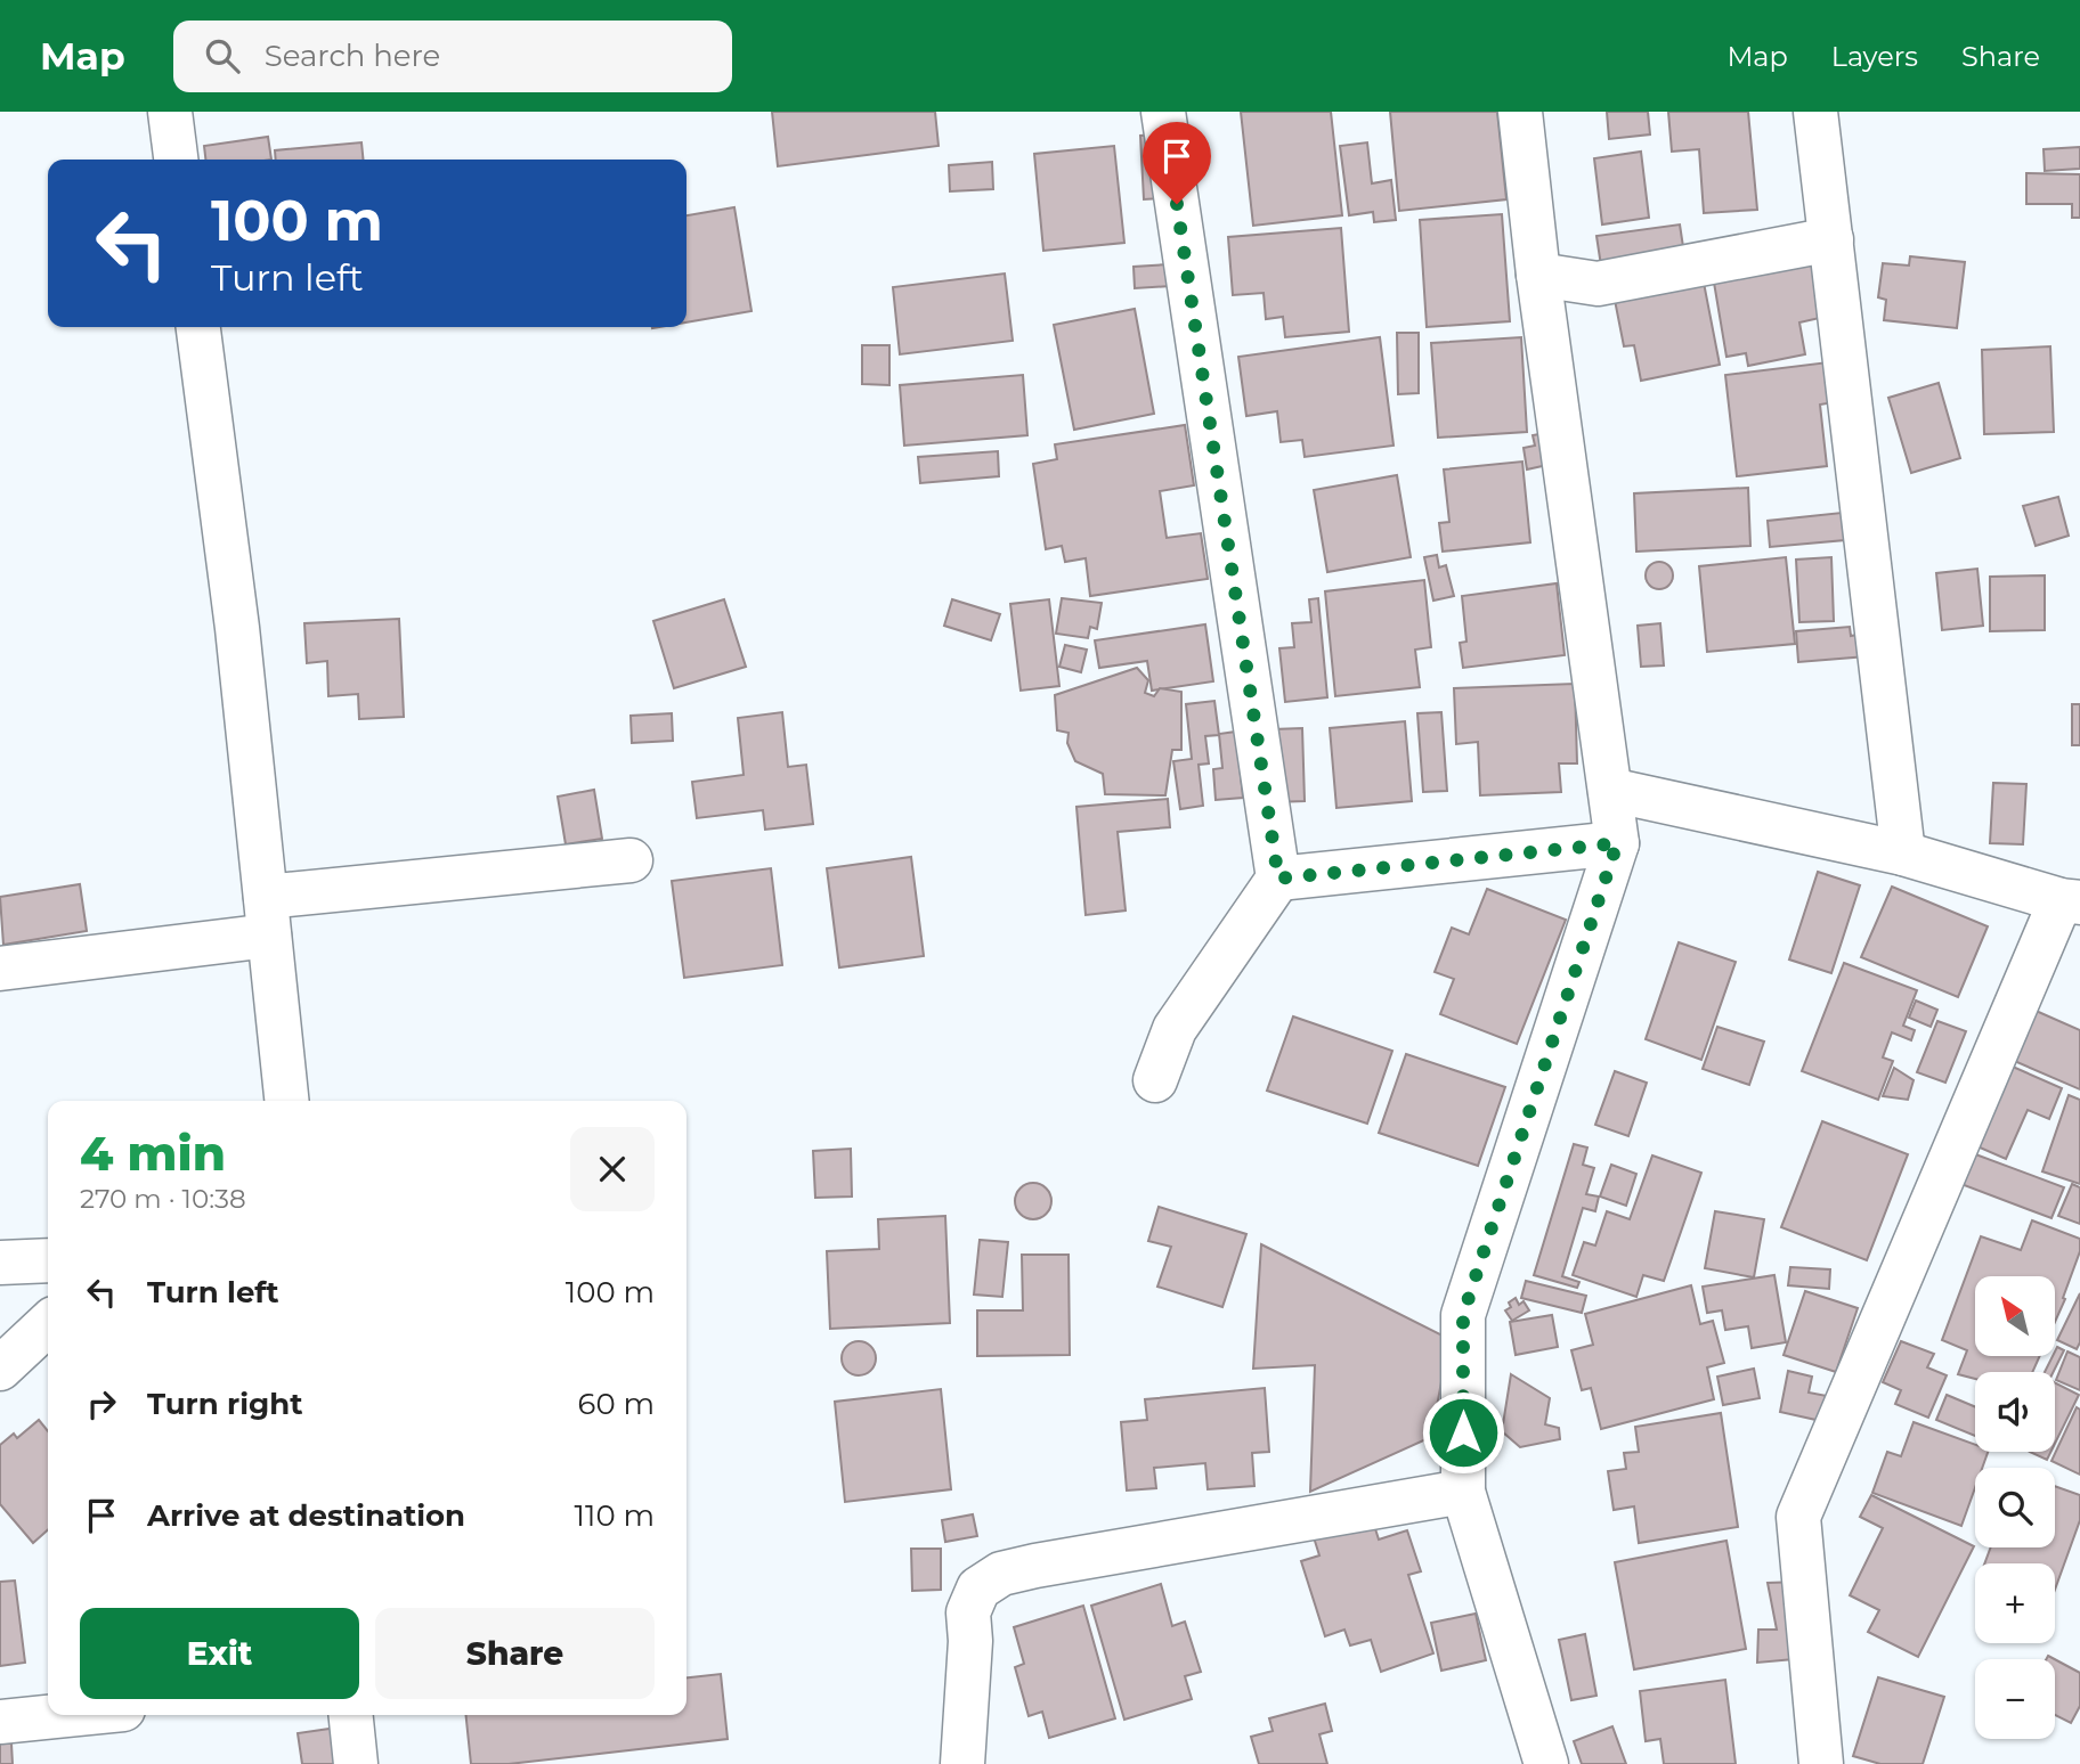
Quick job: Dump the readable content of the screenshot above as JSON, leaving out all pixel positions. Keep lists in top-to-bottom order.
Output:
{
  "north": "top left",
  "page": {
    "header": "Map",
    "search": "Search here",
    "nav": ["Map", "Layers", "Share"],
    "turn": ["100 m", "Turn left"],
    "heading": ["4 min", "270 m · 10:38"],
    "list": [
      {
        "name": "Turn left",
        "value": "100 m"
      },
      {
        "name": "Turn right",
        "value": "60 m"
      },
      {
        "name": "Arrive at destination",
        "value": "110 m"
      }
    ],
    "map_buttons": ["+", "−"],
    "buttons": ["Exit", "Share"]
  }
}
